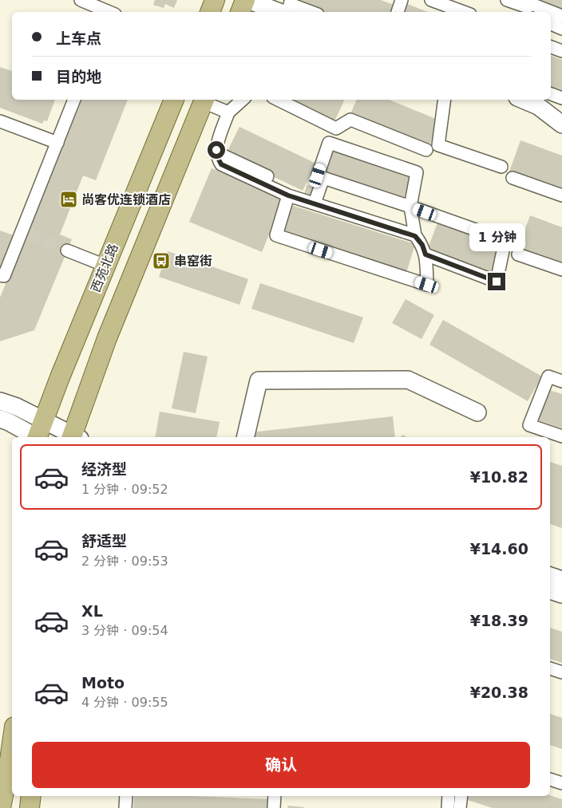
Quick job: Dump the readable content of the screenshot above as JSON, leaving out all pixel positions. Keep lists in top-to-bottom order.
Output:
{
  "streets": {
    "main road": ["西苑北路"]
  },
  "places": {
    "hotel": ["尚客优连锁酒店"],
    "bus stop": ["串窑街"]
  },
  "page": {
    "banner": ["上车点", "目的地"],
    "bubble": "1 分钟",
    "list": [
      {
        "name": "经济型",
        "note": "1 分钟 · 09:52",
        "value": "¥10.82"
      },
      {
        "name": "舒适型",
        "note": "2 分钟 · 09:53",
        "value": "¥14.60"
      },
      {
        "name": "XL",
        "note": "3 分钟 · 09:54",
        "value": "¥18.39"
      },
      {
        "name": "Moto",
        "note": "4 分钟 · 09:55",
        "value": "¥20.38"
      }
    ],
    "buttons": "确认"
  }
}
